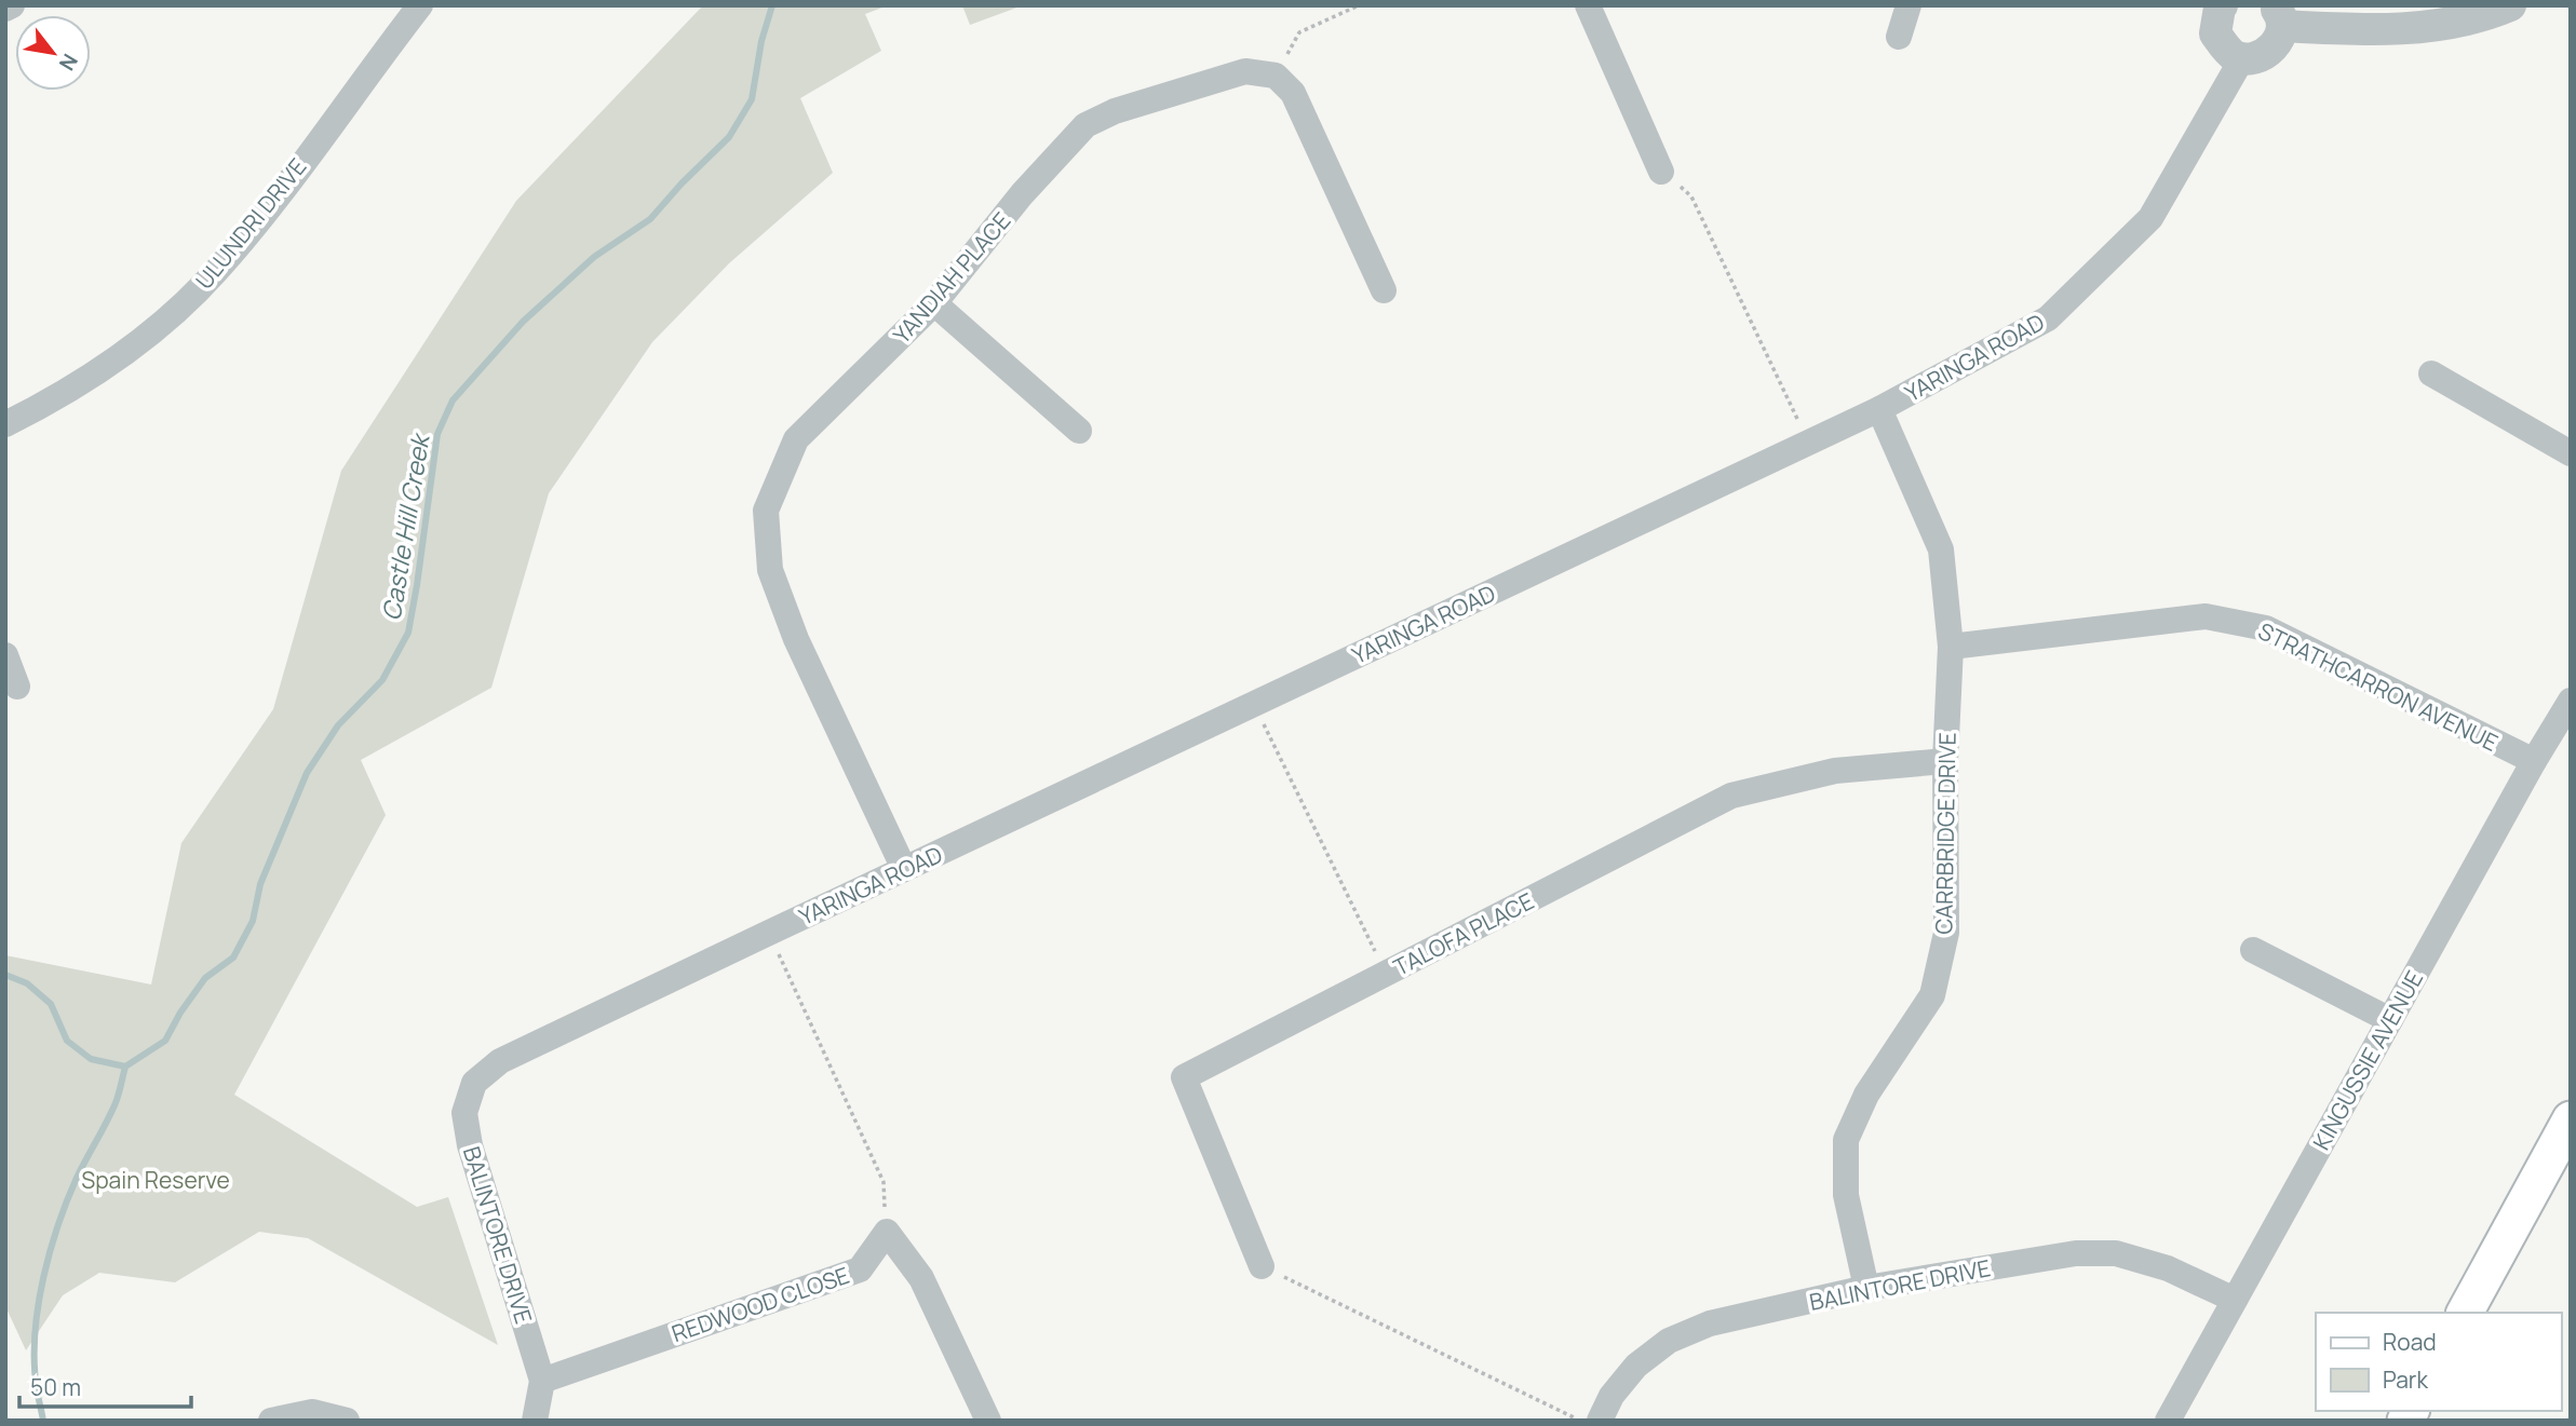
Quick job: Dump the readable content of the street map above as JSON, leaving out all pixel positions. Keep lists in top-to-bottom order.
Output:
{
  "streets": {
    "street": [
      "ULUNDRI DRIVE",
      "YANDIAH PLACE",
      "YARINGA ROAD",
      "STRATHCARRON AVENUE",
      "CARRBRIDGE DRIVE",
      "TALOFA PLACE",
      "KINGUSSIE AVENUE",
      "BALINTORE DRIVE",
      "REDWOOD CLOSE"
    ]
  },
  "crossings": [
    ["YANDIAH PLACE", "YARINGA ROAD"],
    ["YARINGA ROAD", "CARRBRIDGE DRIVE"],
    ["YARINGA ROAD", "BALINTORE DRIVE"],
    ["STRATHCARRON AVENUE", "CARRBRIDGE DRIVE"],
    ["STRATHCARRON AVENUE", "KINGUSSIE AVENUE"],
    ["CARRBRIDGE DRIVE", "TALOFA PLACE"],
    ["CARRBRIDGE DRIVE", "BALINTORE DRIVE"],
    ["KINGUSSIE AVENUE", "BALINTORE DRIVE"],
    ["BALINTORE DRIVE", "REDWOOD CLOSE"]
  ],
  "water": ["Castle Hill Creek"],
  "parks": ["Spain Reserve"],
  "legend": ["Road", "Park"],
  "scale_bar": "50 m",
  "north": "bottom right"
}
